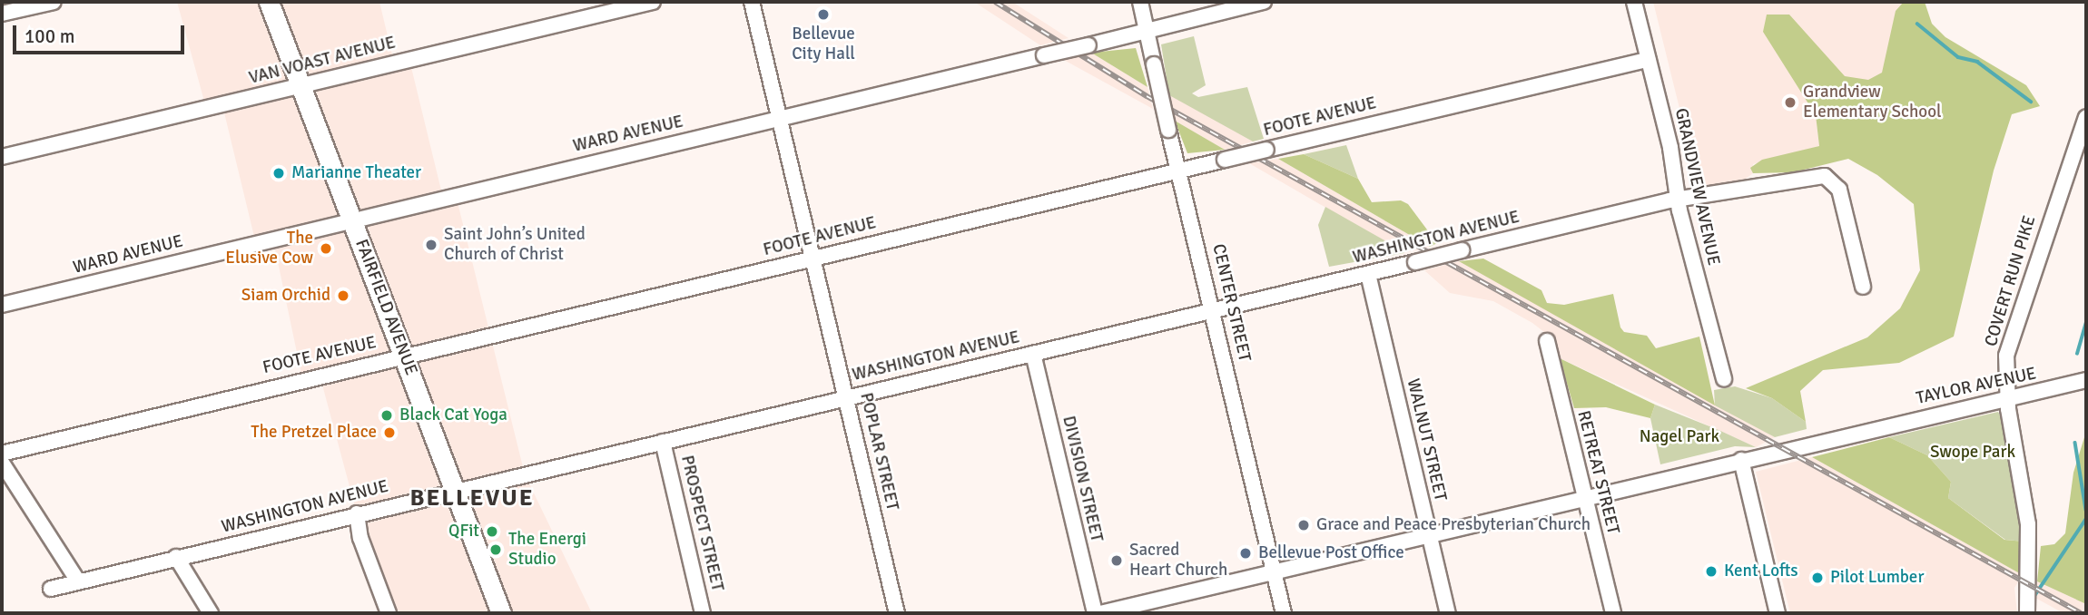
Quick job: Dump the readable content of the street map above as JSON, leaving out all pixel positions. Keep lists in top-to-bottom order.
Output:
{
  "streets": {
    "main road": ["FAIRFIELD AVENUE"],
    "street": [
      "VAN VOAST AVENUE",
      "FOOTE AVENUE",
      "WARD AVENUE",
      "GRANDVIEW AVENUE",
      "WASHINGTON AVENUE",
      "COVERT RUN PIKE",
      "CENTER STREET",
      "TAYLOR AVENUE",
      "WALNUT STREET",
      "POPLAR STREET",
      "RETREAT STREET",
      "DIVISION STREET",
      "PROSPECT STREET"
    ]
  },
  "crossings": [
    ["VAN VOAST AVENUE", "FAIRFIELD AVENUE"],
    ["FOOTE AVENUE", "GRANDVIEW AVENUE"],
    ["FOOTE AVENUE", "CENTER STREET"],
    ["FOOTE AVENUE", "FAIRFIELD AVENUE"],
    ["FOOTE AVENUE", "POPLAR STREET"],
    ["WARD AVENUE", "CENTER STREET"],
    ["WARD AVENUE", "FAIRFIELD AVENUE"],
    ["WARD AVENUE", "POPLAR STREET"],
    ["GRANDVIEW AVENUE", "WASHINGTON AVENUE"],
    ["WASHINGTON AVENUE", "CENTER STREET"],
    ["WASHINGTON AVENUE", "FAIRFIELD AVENUE"],
    ["WASHINGTON AVENUE", "WALNUT STREET"],
    ["WASHINGTON AVENUE", "POPLAR STREET"],
    ["WASHINGTON AVENUE", "DIVISION STREET"],
    ["WASHINGTON AVENUE", "PROSPECT STREET"],
    ["COVERT RUN PIKE", "TAYLOR AVENUE"],
    ["CENTER STREET", "TAYLOR AVENUE"],
    ["TAYLOR AVENUE", "WALNUT STREET"],
    ["TAYLOR AVENUE", "RETREAT STREET"]
  ],
  "districts": ["BELLEVUE"],
  "parks": ["Nagel Park", "Swope Park"],
  "places": [
    "Bellevue City Hall",
    "Grandview Elementary School",
    "Marianne Theater",
    "Saint John’s United Church of Christ",
    "The Elusive Cow",
    "Siam Orchid",
    "Black Cat Yoga",
    "The Pretzel Place",
    "Grace and Peace Presbyterian Church",
    "QFit",
    "The Energi Studio",
    "Bellevue Post Office",
    "Sacred Heart Church",
    "Kent Lofts",
    "Pilot Lumber"
  ],
  "scale_bar": "100 m"
}
